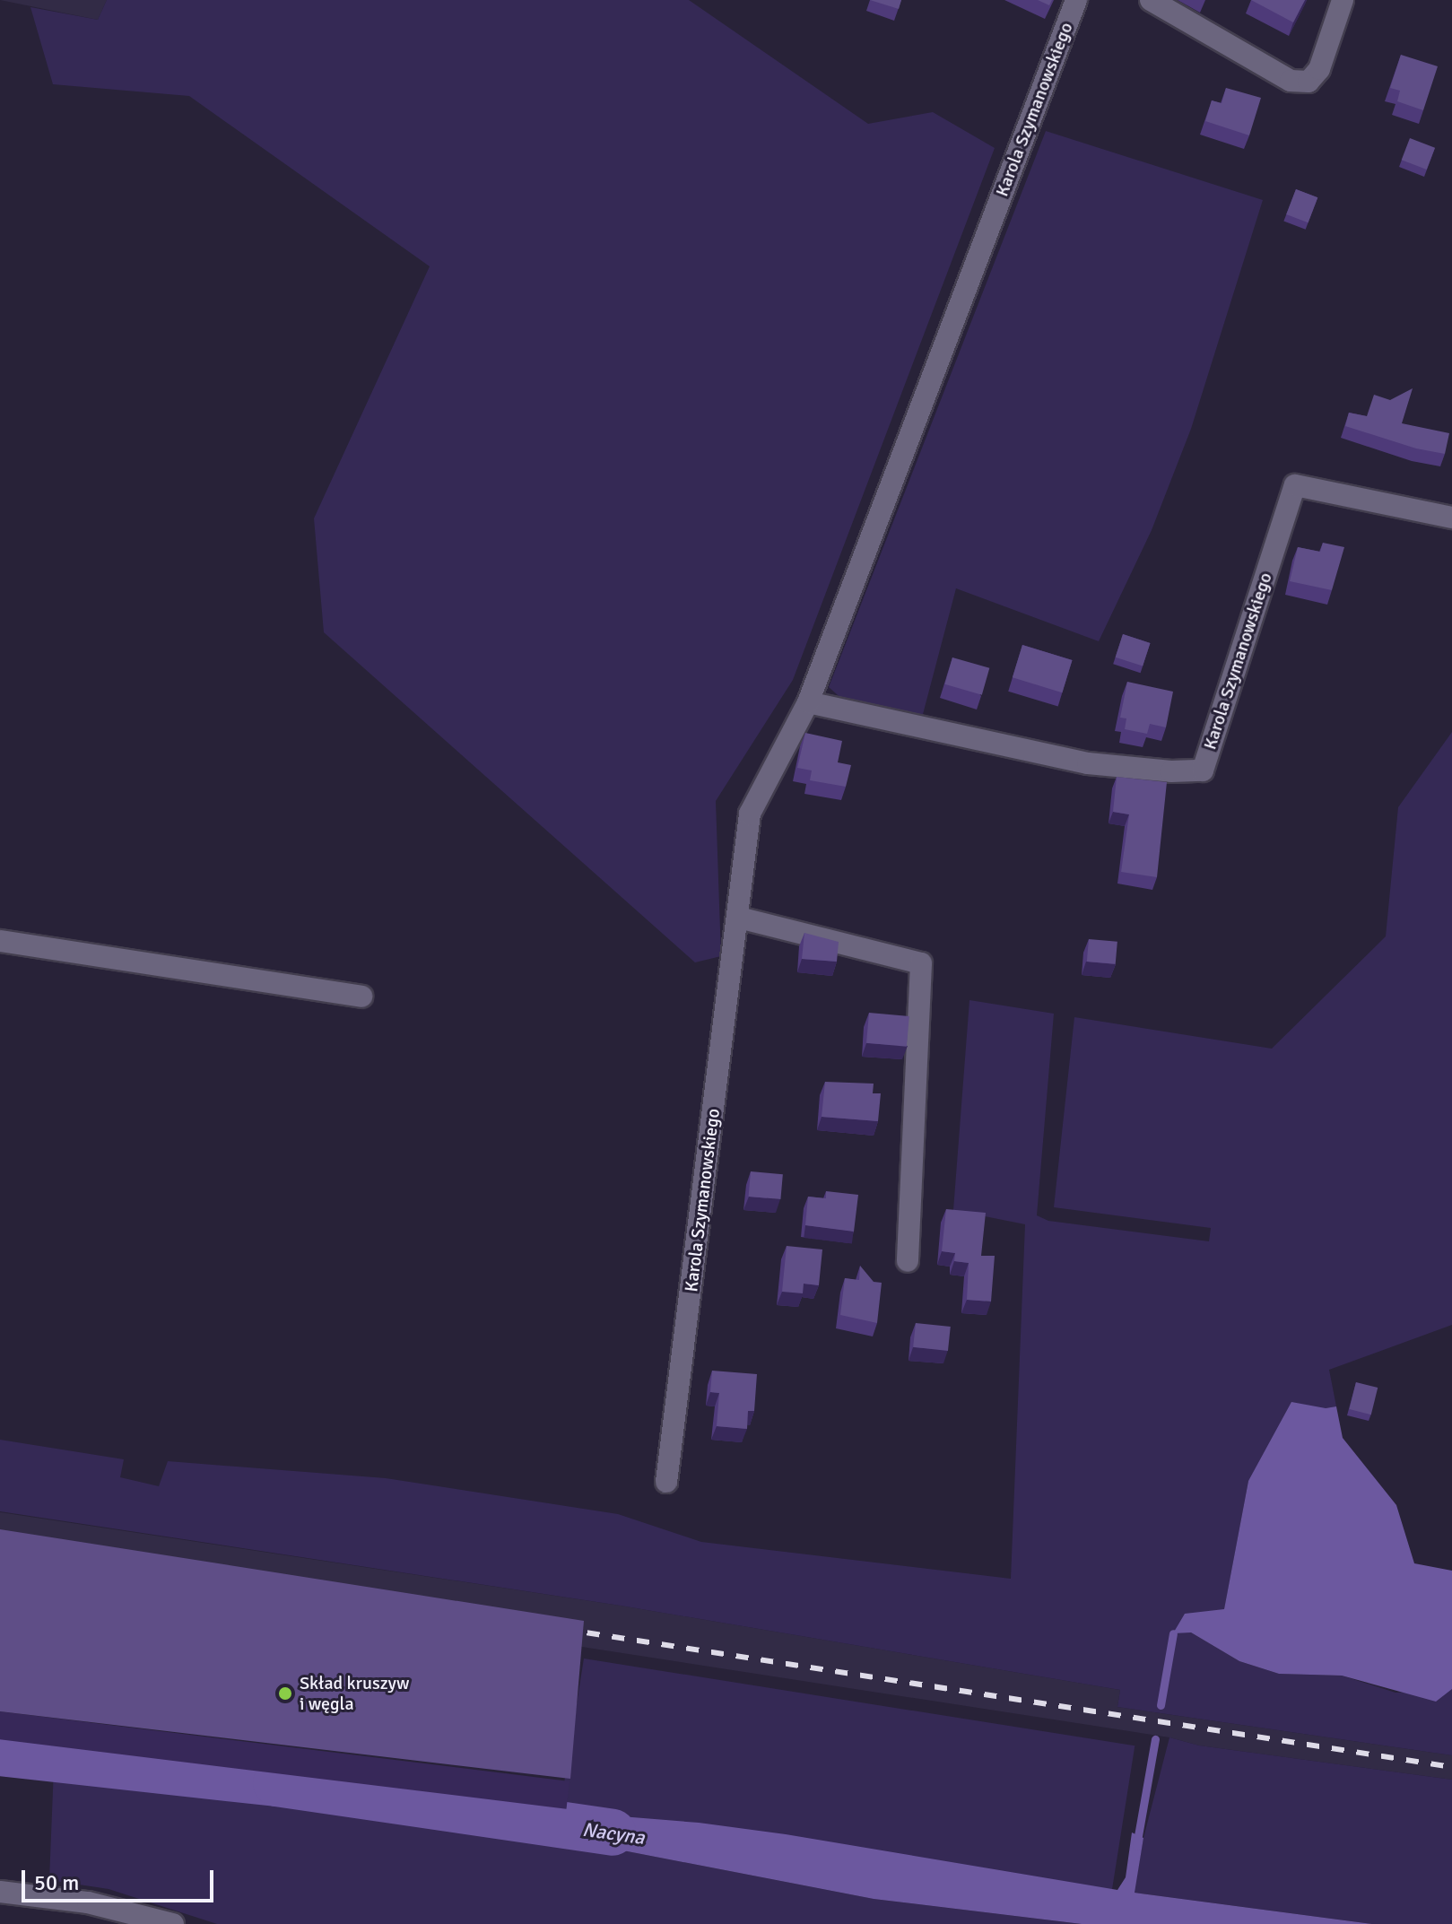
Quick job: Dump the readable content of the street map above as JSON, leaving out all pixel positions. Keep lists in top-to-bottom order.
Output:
{
  "streets": {
    "street": ["Karola Szymanowskiego"]
  },
  "water": ["Nacyna"],
  "places": ["Skład kruszyw i węgla"],
  "scale_bar": "50 m"
}
